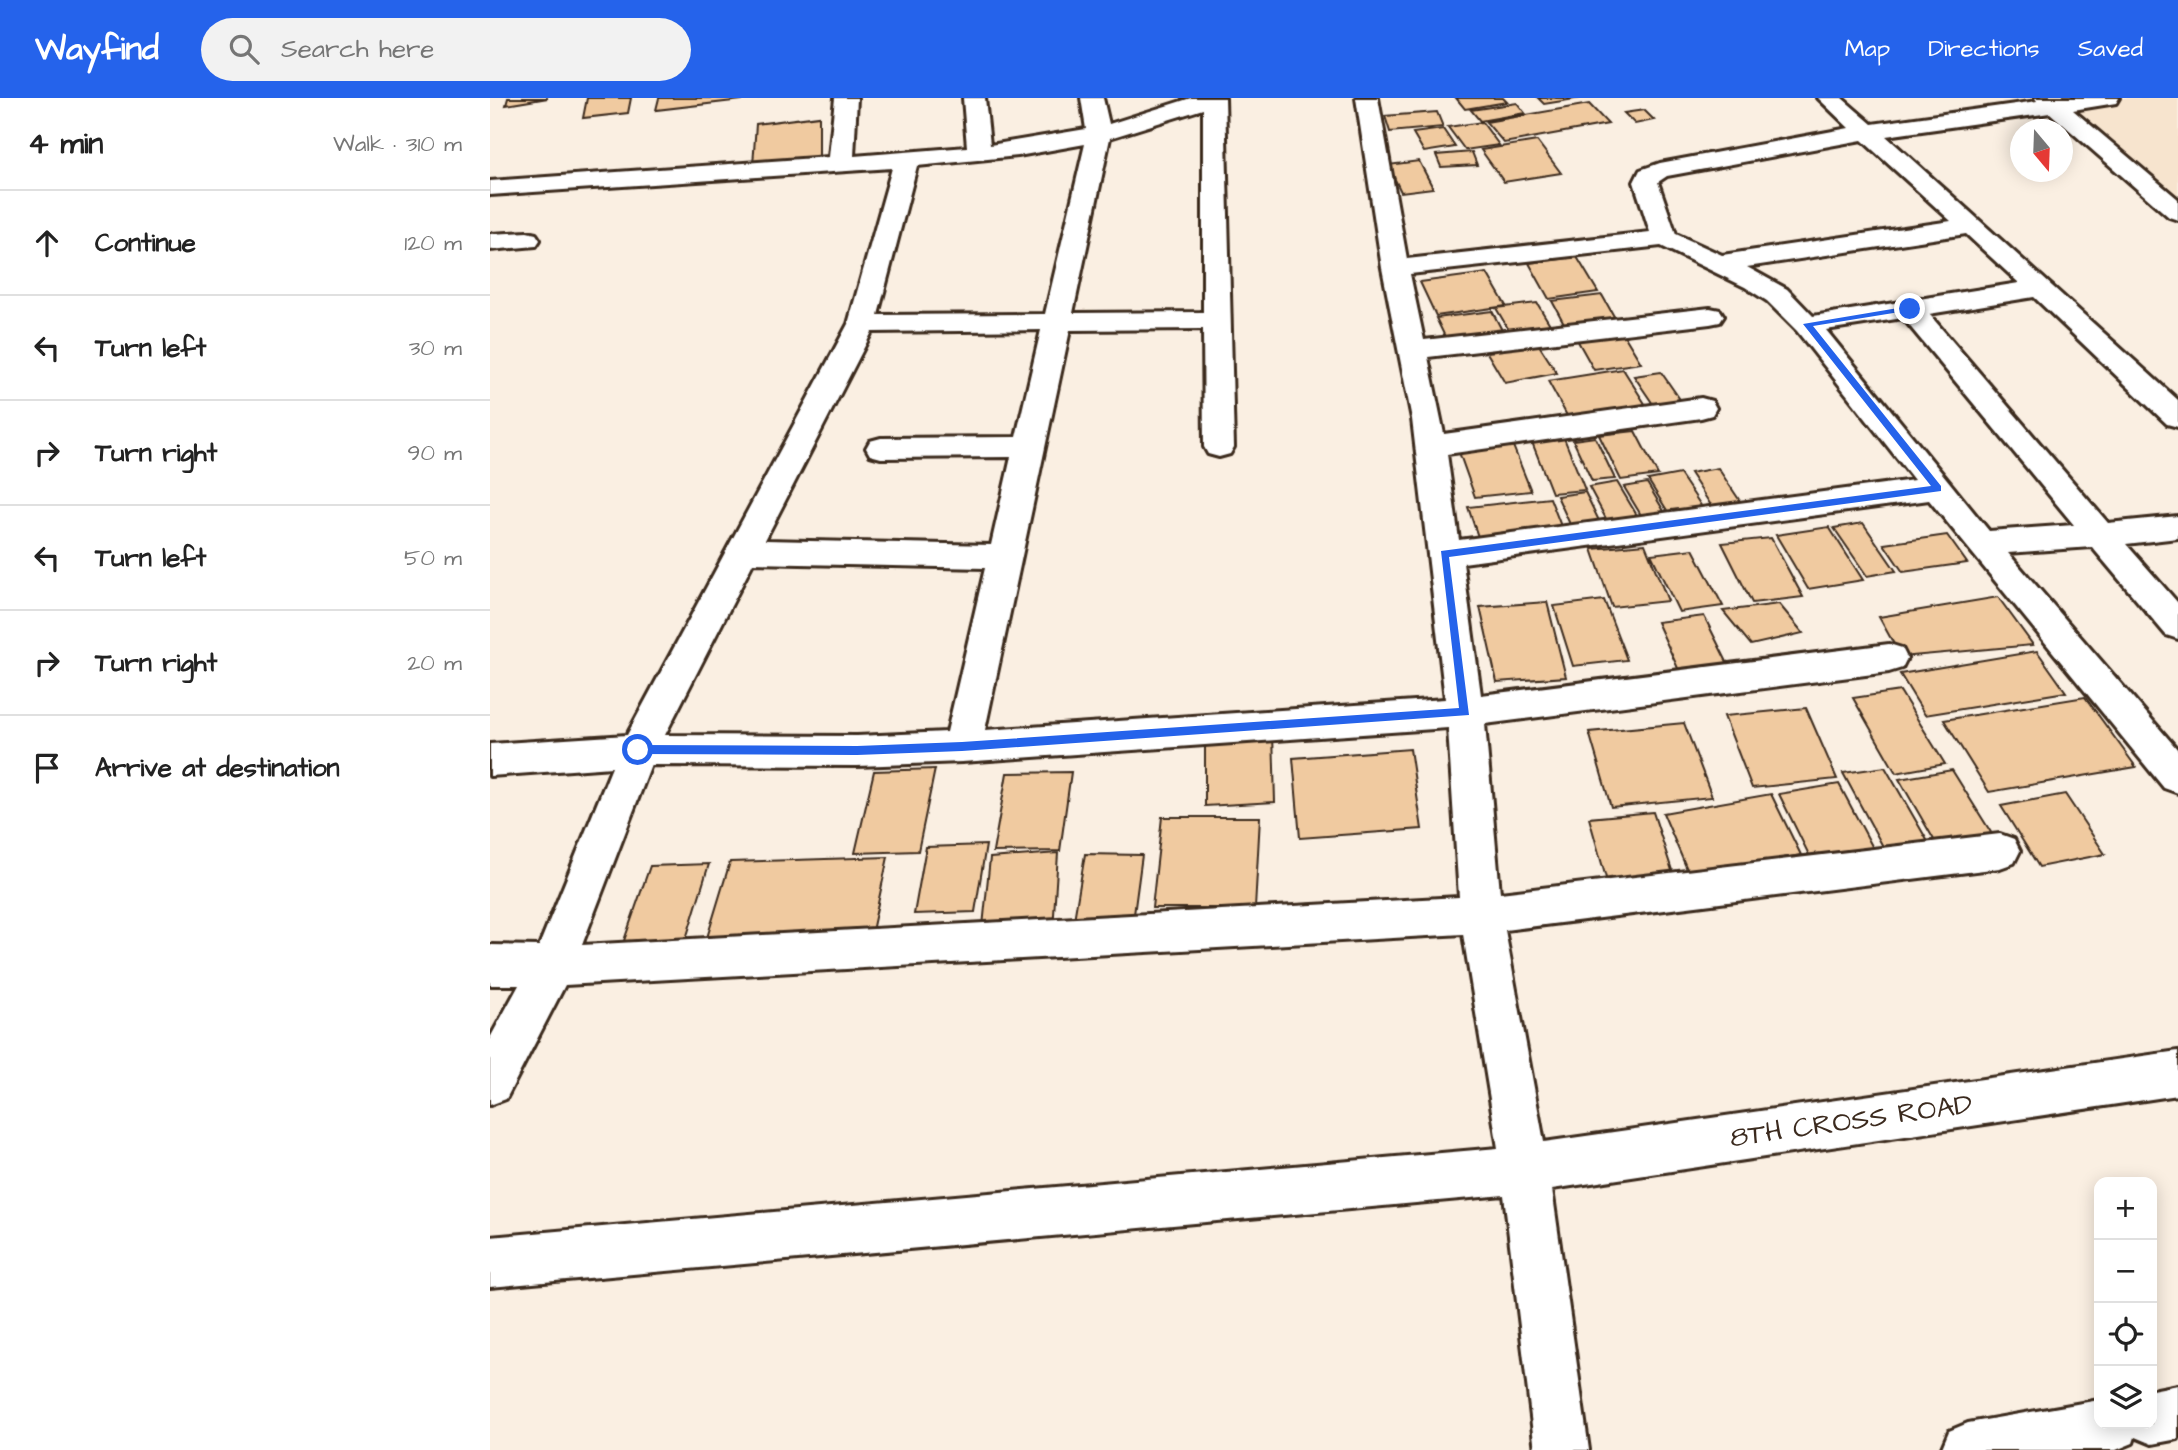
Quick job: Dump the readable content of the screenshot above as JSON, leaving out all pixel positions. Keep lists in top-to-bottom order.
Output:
{
  "streets": {
    "street": ["8TH CROSS ROAD"]
  },
  "north": "bottom",
  "page": {
    "header": "Wayfind",
    "search": "Search here",
    "nav": ["Map", "Directions", "Saved"],
    "heading": ["4 min", "Walk · 310 m"],
    "list": [
      ["Continue", "120 m"],
      ["Turn left", "30 m"],
      ["Turn right", "90 m"],
      ["Turn left", "50 m"],
      ["Turn right", "20 m"],
      "Arrive at destination"
    ],
    "map_buttons": ["+", "−"]
  }
}
